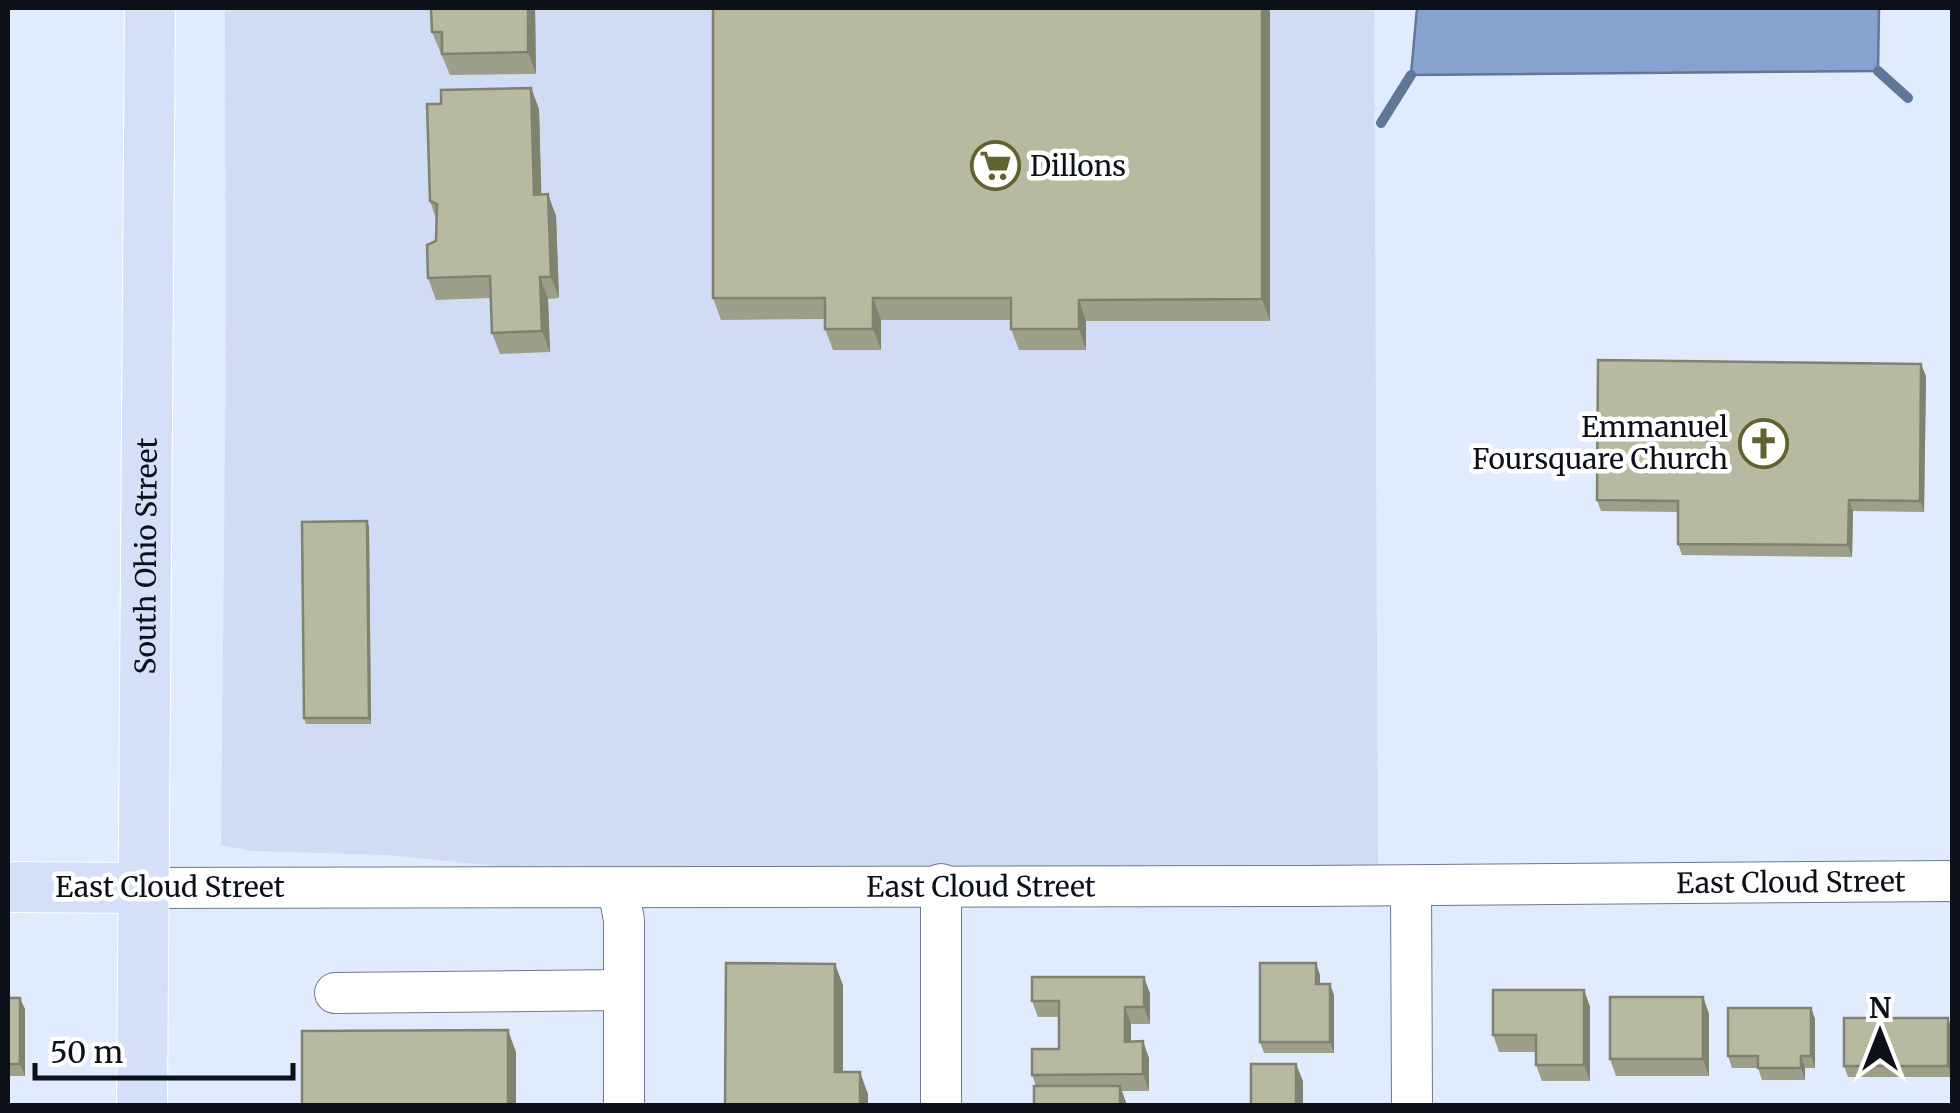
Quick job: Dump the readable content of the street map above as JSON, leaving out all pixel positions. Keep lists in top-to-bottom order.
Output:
{
  "streets": {
    "main road": ["South Ohio Street", "East Cloud Street"]
  },
  "crossings": [
    ["South Ohio Street", "East Cloud Street"]
  ],
  "places": {
    "supermarket": ["Dillons"],
    "church": ["Emmanuel Foursquare Church"]
  },
  "scale_bar": "50 m",
  "north": "top"
}
